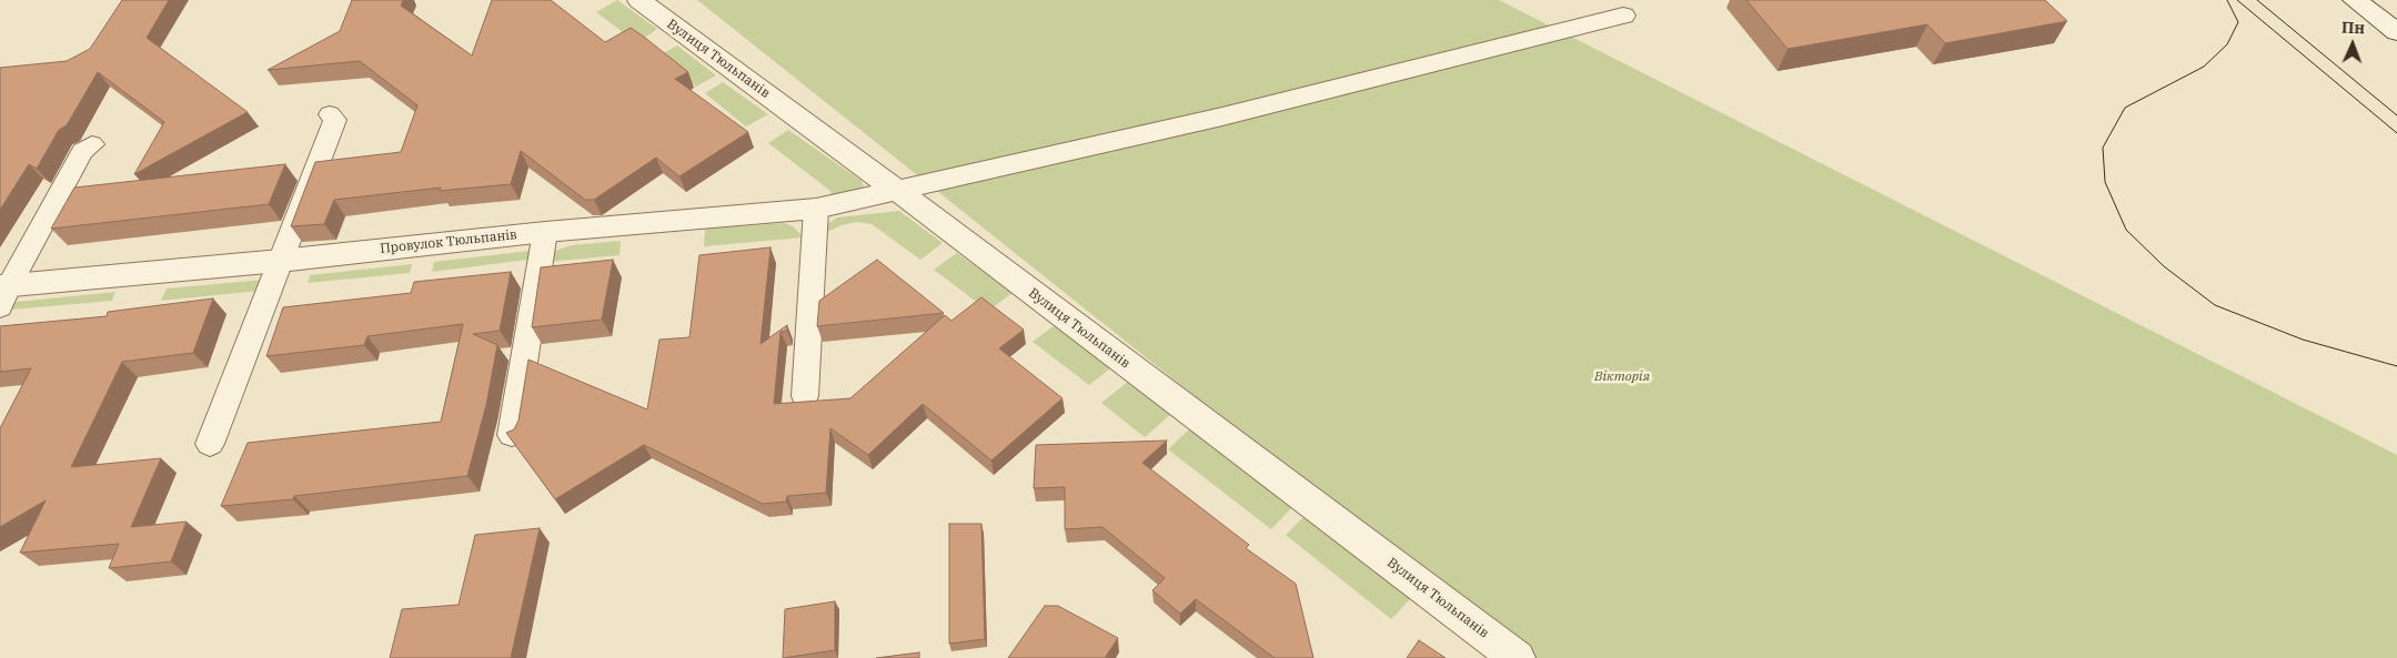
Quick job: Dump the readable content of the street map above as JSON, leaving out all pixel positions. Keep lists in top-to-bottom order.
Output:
{
  "streets": {
    "street": ["Вулиця Тюльпанів", "Провулок Тюльпанів"]
  },
  "crossings": [
    ["Вулиця Тюльпанів", "Провулок Тюльпанів"]
  ],
  "parks": ["Вікторія"],
  "north": "top"
}
